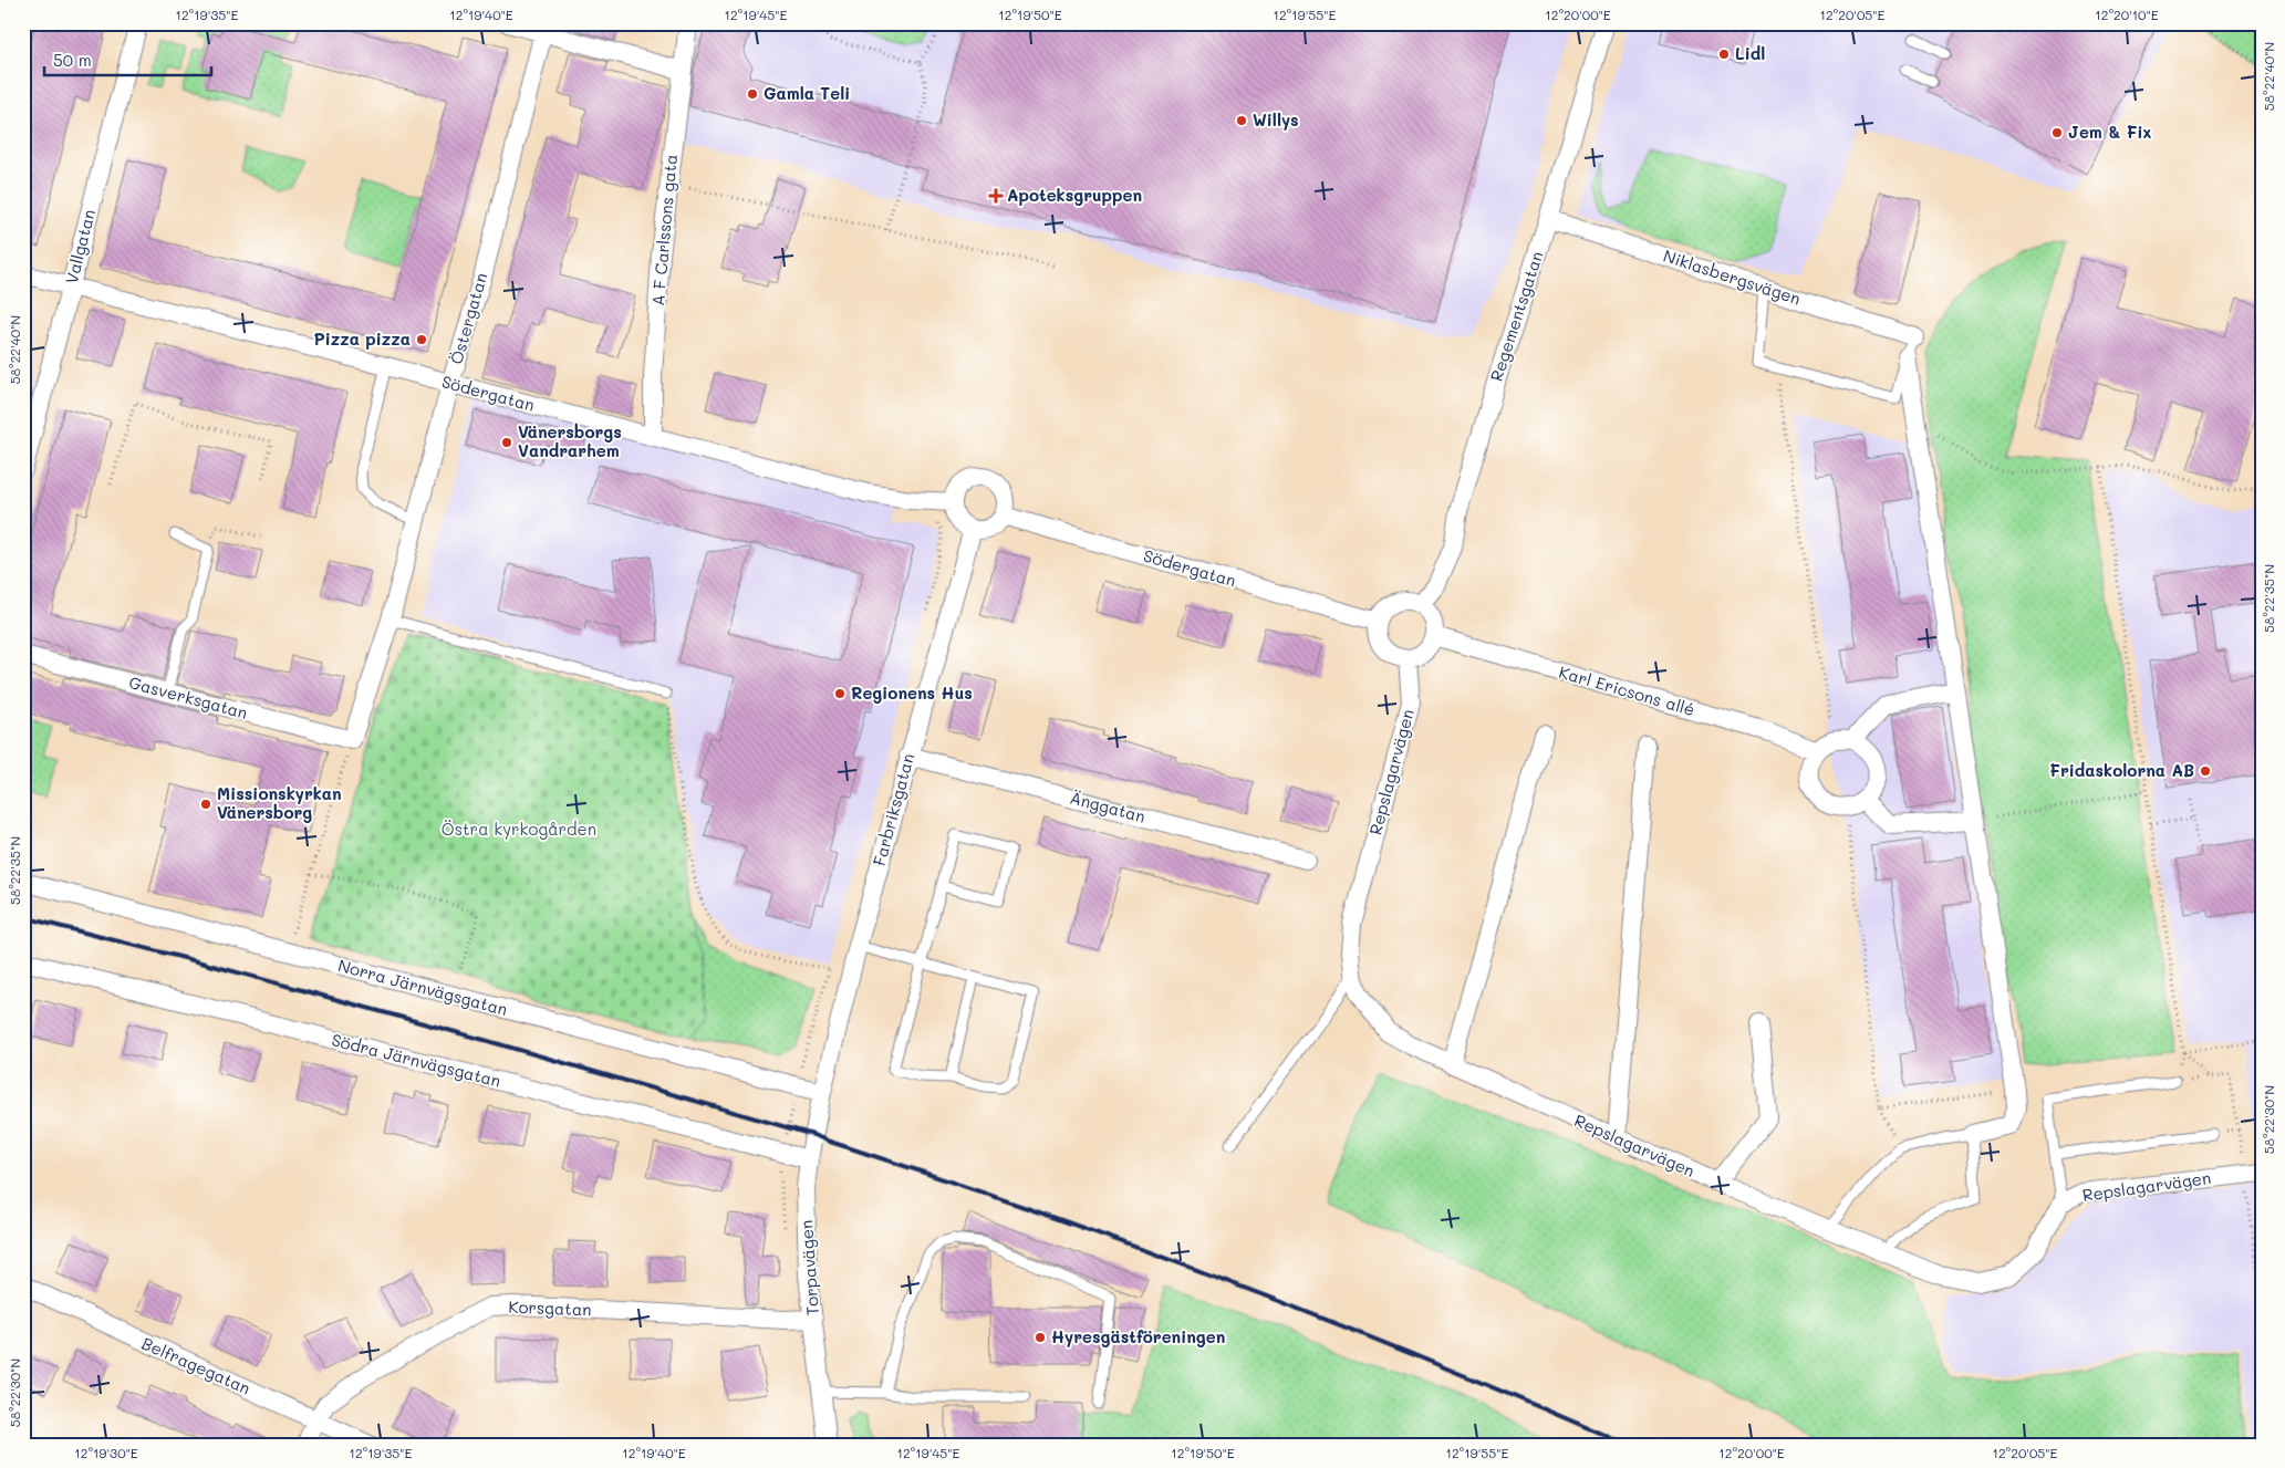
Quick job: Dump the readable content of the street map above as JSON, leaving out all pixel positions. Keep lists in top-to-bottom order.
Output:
{
  "streets": {
    "street": [
      "A F Carlssons gata",
      "Vallgatan",
      "Niklasbergsvägen",
      "Regementsgatan",
      "Östergatan",
      "Södergatan",
      "Karl Ericsons allé",
      "Gasverksgatan",
      "Repslagarvägen",
      "Änggatan",
      "Farbriksgatan",
      "Norra Järnvägsgatan",
      "Södra Järnvägsgatan",
      "Torpavägen",
      "Korsgatan",
      "Belfragegatan"
    ]
  },
  "crossings": [
    ["A F Carlssons gata", "Södergatan"],
    ["Vallgatan", "Södergatan"],
    ["Niklasbergsvägen", "Regementsgatan"],
    ["Regementsgatan", "Södergatan"],
    ["Regementsgatan", "Karl Ericsons allé"],
    ["Regementsgatan", "Repslagarvägen"],
    ["Östergatan", "Södergatan"],
    ["Östergatan", "Gasverksgatan"],
    ["Södergatan", "Karl Ericsons allé"],
    ["Södergatan", "Repslagarvägen"],
    ["Södergatan", "Farbriksgatan"],
    ["Karl Ericsons allé", "Repslagarvägen"],
    ["Änggatan", "Farbriksgatan"],
    ["Farbriksgatan", "Norra Järnvägsgatan"],
    ["Farbriksgatan", "Torpavägen"],
    ["Norra Järnvägsgatan", "Torpavägen"],
    ["Södra Järnvägsgatan", "Torpavägen"],
    ["Torpavägen", "Korsgatan"],
    ["Korsgatan", "Belfragegatan"]
  ],
  "parks": ["Östra kyrkogården"],
  "places": {
    "other": [
      "Lidl",
      "Gamla Teli",
      "Willys",
      "Jem & Fix",
      "Pizza pizza",
      "Vänersborgs Vandrarhem",
      "Regionens Hus",
      "Fridaskolorna AB",
      "Missionskyrkan Vänersborg",
      "Hyresgästföreningen"
    ],
    "health": ["Apoteksgruppen"]
  },
  "scale_bar": "50 m",
  "coordinates": [
    "12°19'35\"E",
    "12°19'40\"E",
    "12°19'45\"E",
    "12°19'50\"E",
    "12°19'55\"E",
    "12°20'00\"E",
    "12°20'05\"E",
    "12°20'10\"E",
    "58°22'40\"N",
    "58°22'35\"N",
    "58°22'30\"N",
    "12°19'30\"E"
  ]
}
